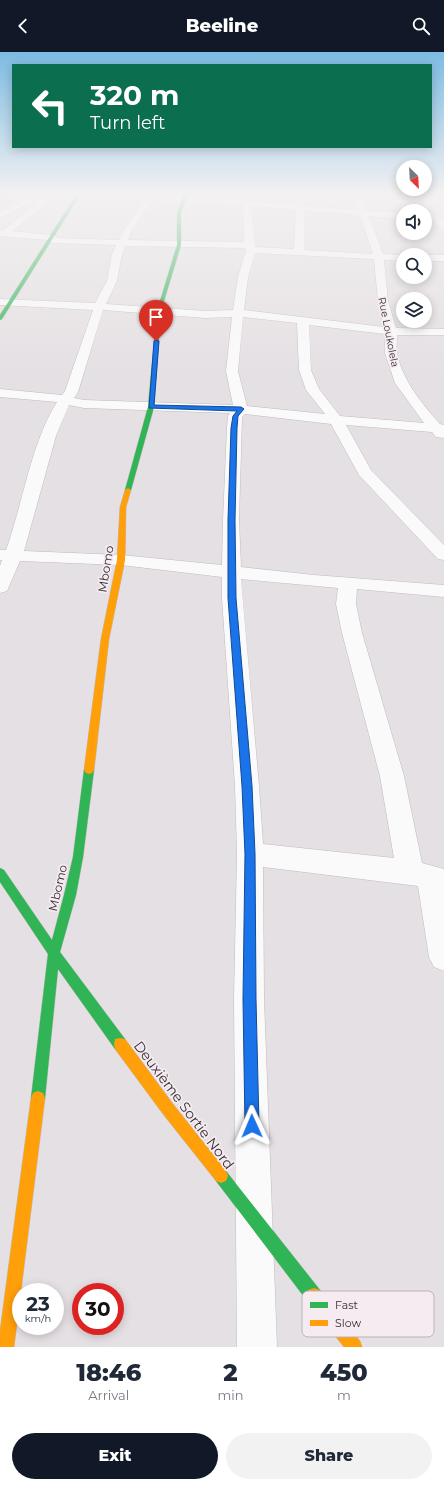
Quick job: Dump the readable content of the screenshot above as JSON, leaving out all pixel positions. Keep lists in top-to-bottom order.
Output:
{
  "streets": {
    "street": ["Rue Loukolela", "Mbomo", "Deuxième Sortie Nord"]
  },
  "crossings": [
    ["Mbomo", "Deuxième Sortie Nord"]
  ],
  "legend": ["Fast", "Slow"],
  "north": "bottom right",
  "page": {
    "header": "Beeline",
    "turn": ["320 m", "Turn left"],
    "speed": "23 km/h",
    "limit": "30",
    "eta": [
      "18:46",
      "Arrival",
      "2",
      "min",
      "450",
      "m"
    ],
    "buttons": ["Exit", "Share"]
  }
}
